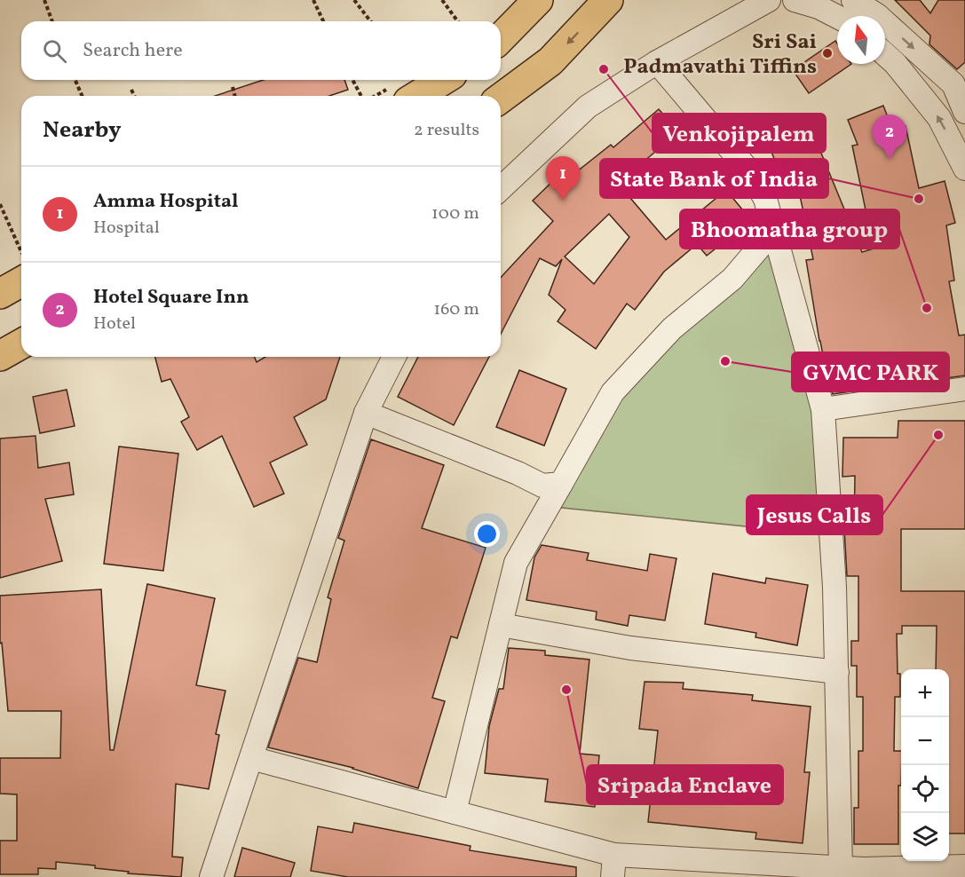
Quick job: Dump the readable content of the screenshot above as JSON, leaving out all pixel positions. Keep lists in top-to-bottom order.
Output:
{
  "places": [
    "Sri Sai Padmavathi Tiffins",
    "Venkojipalem",
    "State Bank of India",
    "Bhoomatha group",
    "GVMC PARK",
    "Jesus Calls",
    "Sripada Enclave"
  ],
  "north": "top",
  "page": {
    "search": "Search here",
    "heading": ["Nearby", "2 results"],
    "pins": ["2", "1"],
    "list": [
      {
        "mark": "1",
        "name": "Amma Hospital",
        "note": "Hospital",
        "value": "100 m"
      },
      {
        "mark": "2",
        "name": "Hotel Square Inn",
        "note": "Hotel",
        "value": "160 m"
      }
    ],
    "map_buttons": ["+", "−"]
  }
}
